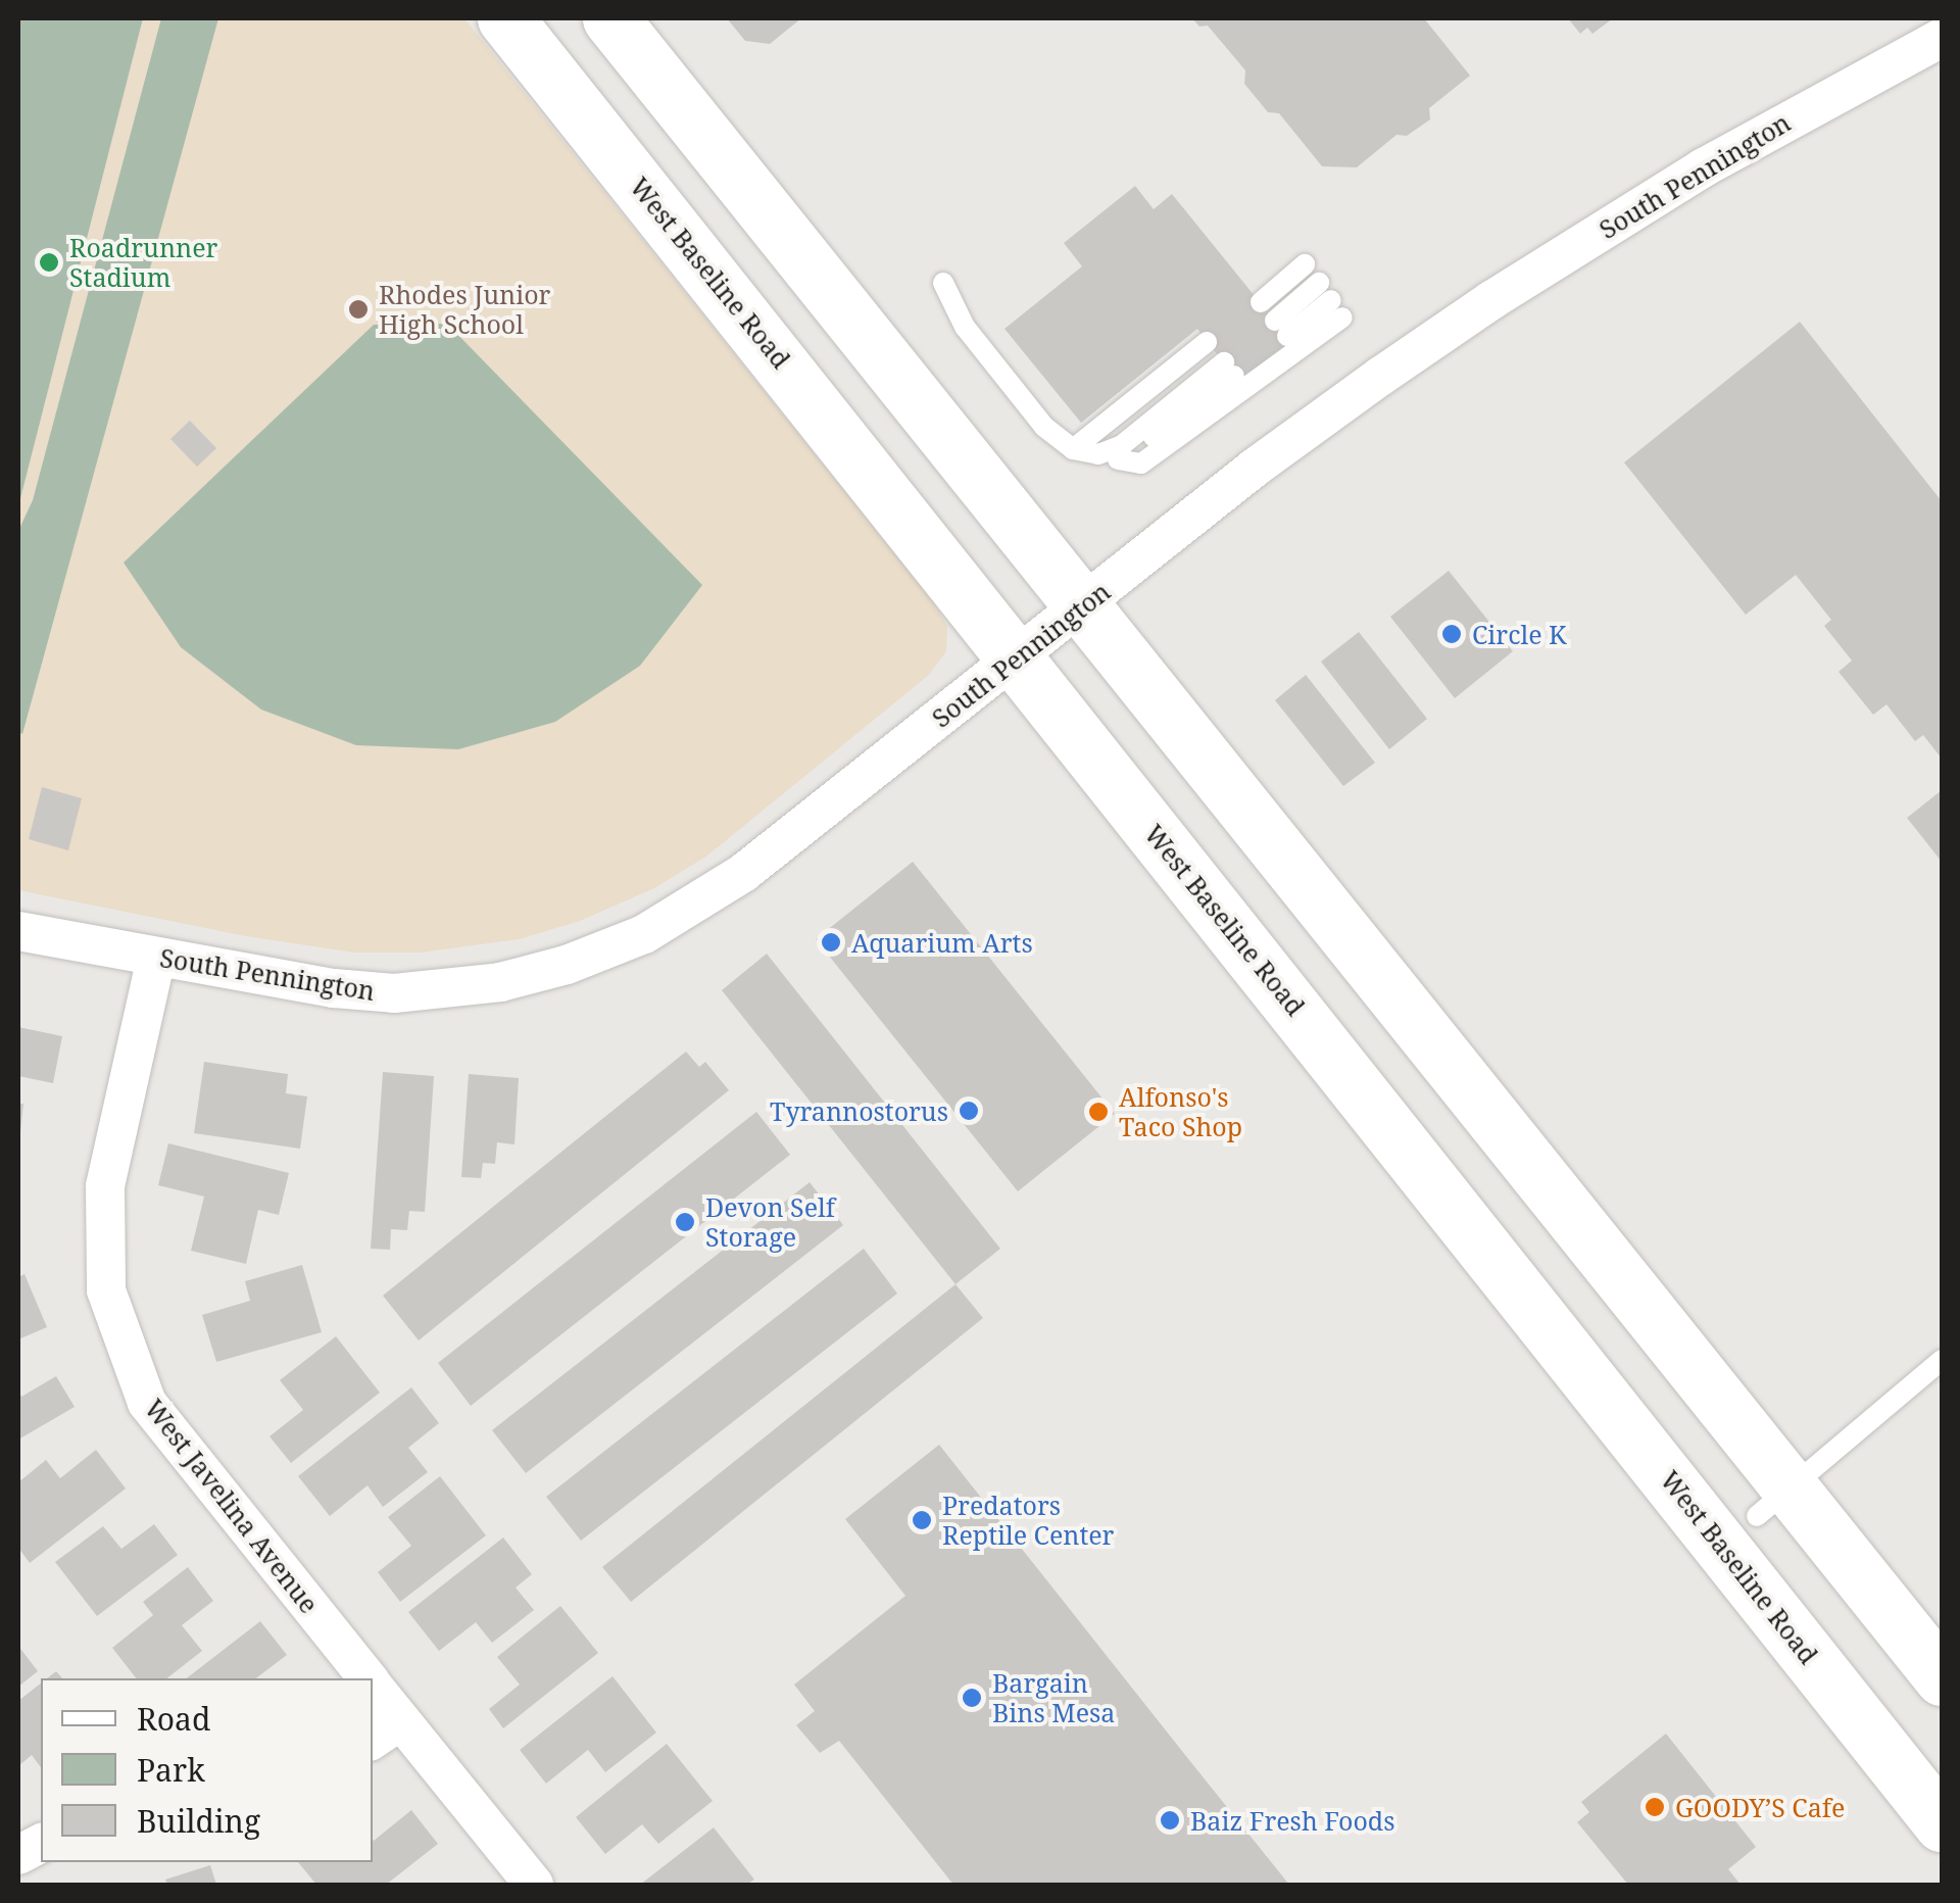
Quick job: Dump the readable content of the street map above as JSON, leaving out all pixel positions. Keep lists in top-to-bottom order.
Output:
{
  "streets": {
    "main road": ["West Baseline Road"],
    "street": ["South Pennington", "West Javelina Avenue"]
  },
  "crossings": [
    ["South Pennington", "West Baseline Road"],
    ["South Pennington", "West Javelina Avenue"]
  ],
  "places": [
    "Roadrunner Stadium",
    "Rhodes Junior High School",
    "Circle K",
    "Aquarium Arts",
    "Tyrannostorus",
    "Alfonso's Taco Shop",
    "Devon Self Storage",
    "Predators Reptile Center",
    "Bargain Bins Mesa",
    "GOODY’S Cafe",
    "Baiz Fresh Foods"
  ],
  "legend": ["Road", "Park", "Building"]
}
